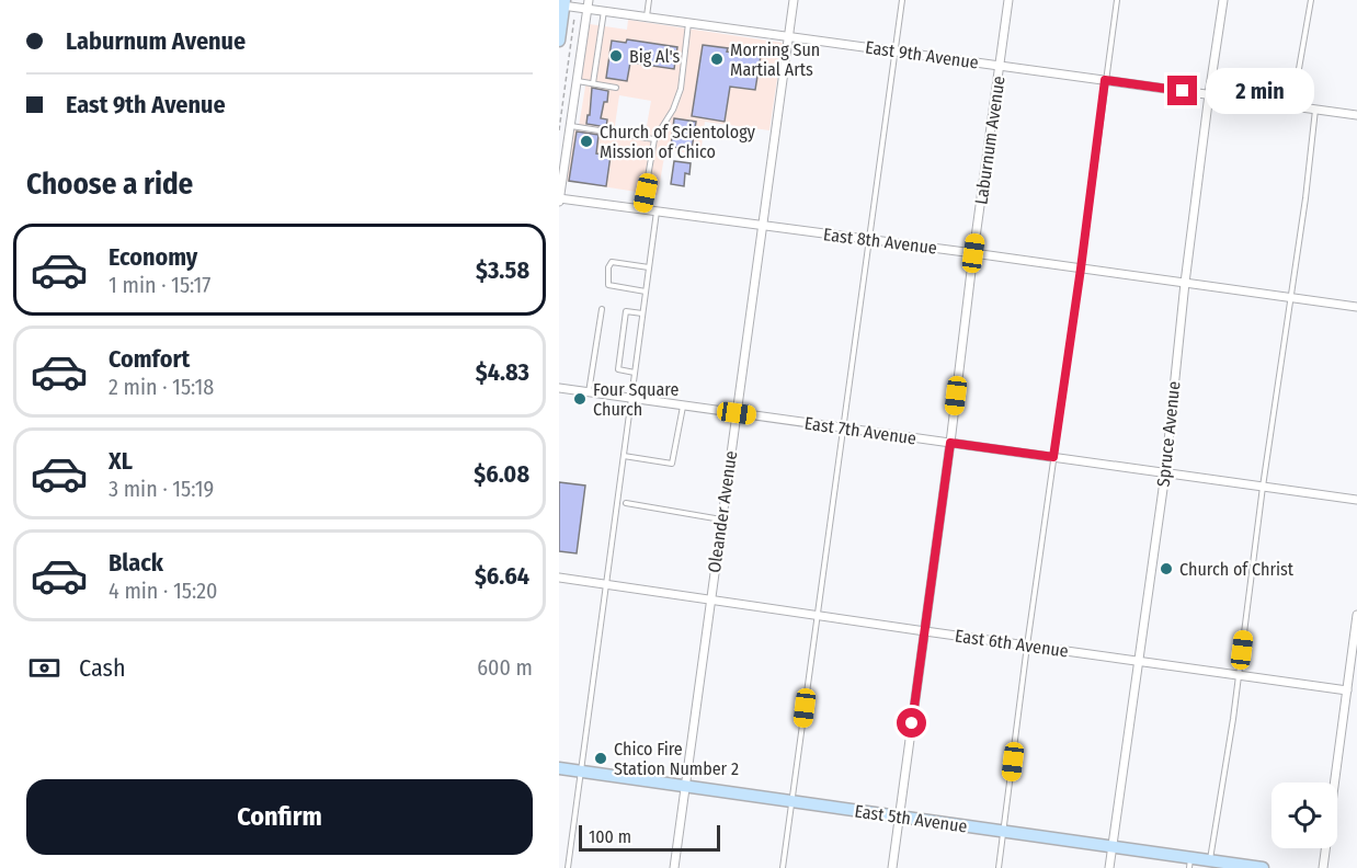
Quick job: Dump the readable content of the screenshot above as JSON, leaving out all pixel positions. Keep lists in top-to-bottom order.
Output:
{
  "streets": {
    "street": [
      "East 9th Avenue",
      "Laburnum Avenue",
      "East 8th Avenue",
      "East 7th Avenue",
      "Spruce Avenue",
      "Oleander Avenue",
      "East 6th Avenue",
      "East 5th Avenue"
    ]
  },
  "crossings": [
    ["East 9th Avenue", "Laburnum Avenue"],
    ["East 9th Avenue", "Spruce Avenue"],
    ["East 9th Avenue", "Oleander Avenue"],
    ["Laburnum Avenue", "East 8th Avenue"],
    ["Laburnum Avenue", "East 7th Avenue"],
    ["Laburnum Avenue", "East 6th Avenue"],
    ["Laburnum Avenue", "East 5th Avenue"],
    ["East 8th Avenue", "Spruce Avenue"],
    ["East 8th Avenue", "Oleander Avenue"],
    ["East 7th Avenue", "Spruce Avenue"],
    ["East 7th Avenue", "Oleander Avenue"],
    ["Spruce Avenue", "East 6th Avenue"],
    ["Spruce Avenue", "East 5th Avenue"],
    ["Oleander Avenue", "East 6th Avenue"],
    ["Oleander Avenue", "East 5th Avenue"]
  ],
  "places": [
    "Big Al's",
    "Morning Sun Martial Arts",
    "Church of Scientology Mission of Chico",
    "Four Square Church",
    "Church of Christ",
    "Chico Fire Station Number 2"
  ],
  "scale_bar": "100 m",
  "page": {
    "banner": ["Laburnum Avenue", "East 9th Avenue"],
    "bubble": "2 min",
    "heading": "Choose a ride",
    "list": [
      {
        "name": "Economy",
        "note": "1 min · 15:17",
        "value": "$3.58"
      },
      {
        "name": "Comfort",
        "note": "2 min · 15:18",
        "value": "$4.83"
      },
      {
        "name": "XL",
        "note": "3 min · 15:19",
        "value": "$6.08"
      },
      {
        "name": "Black",
        "note": "4 min · 15:20",
        "value": "$6.64"
      }
    ],
    "pay": ["Cash", "600 m"],
    "buttons": "Confirm",
    "scale": "100 m"
  }
}
